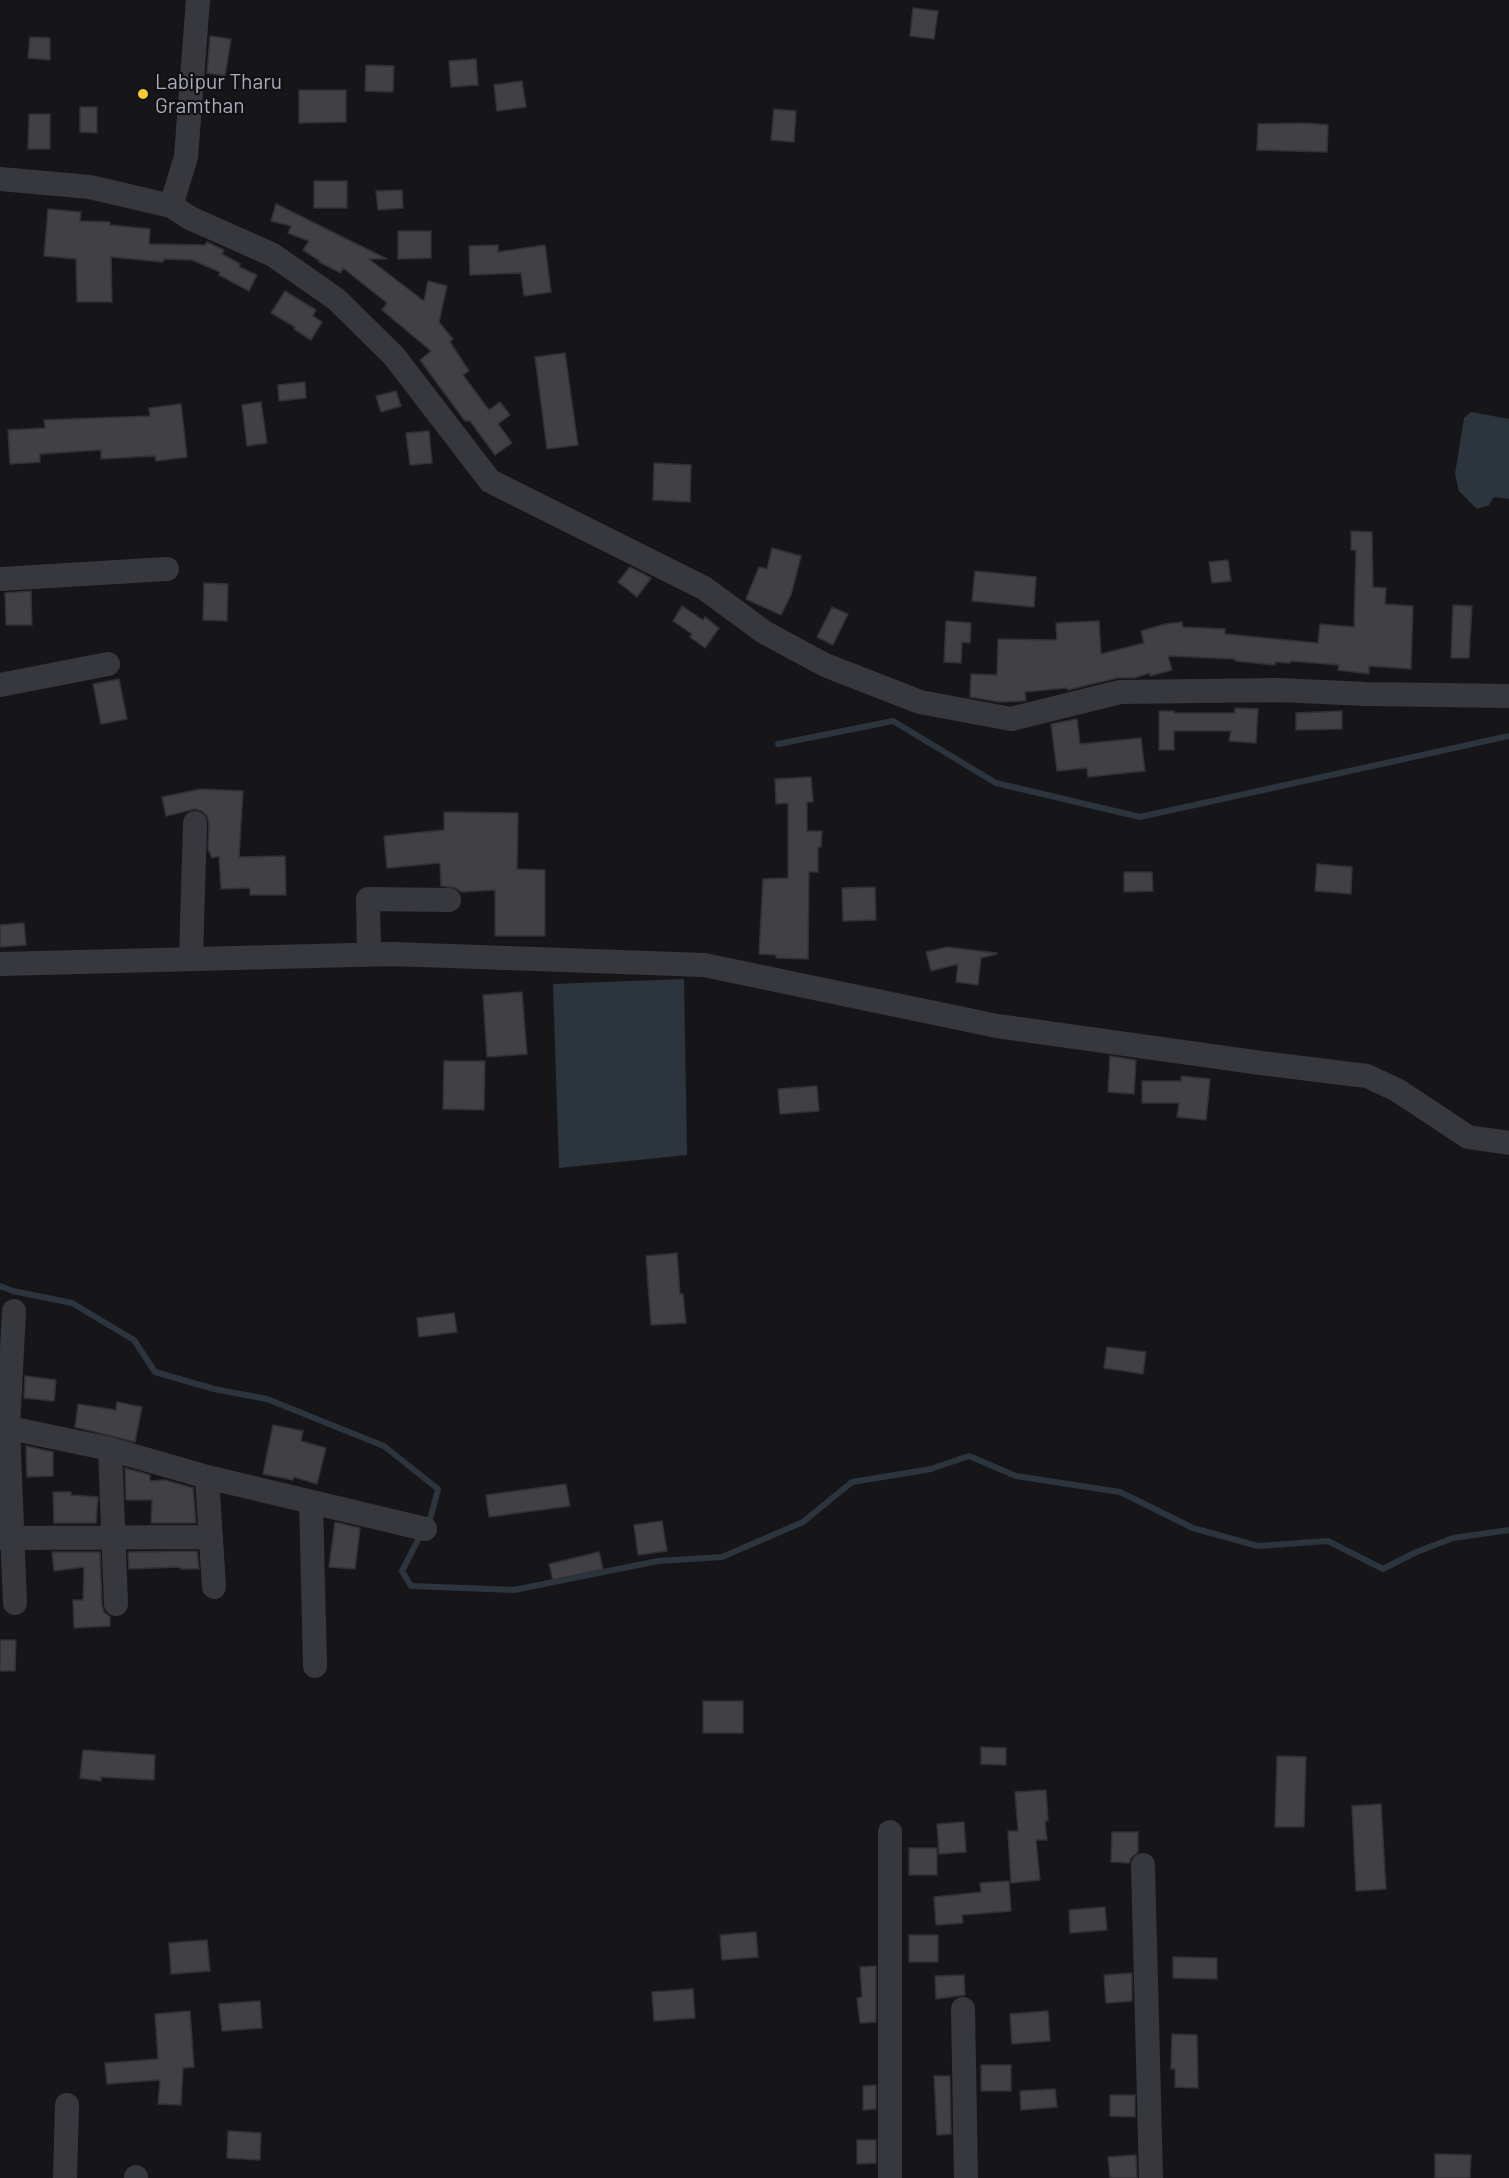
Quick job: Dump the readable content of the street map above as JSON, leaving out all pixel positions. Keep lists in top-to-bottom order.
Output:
{
  "places": ["Labipur Tharu Gramthan"]
}
